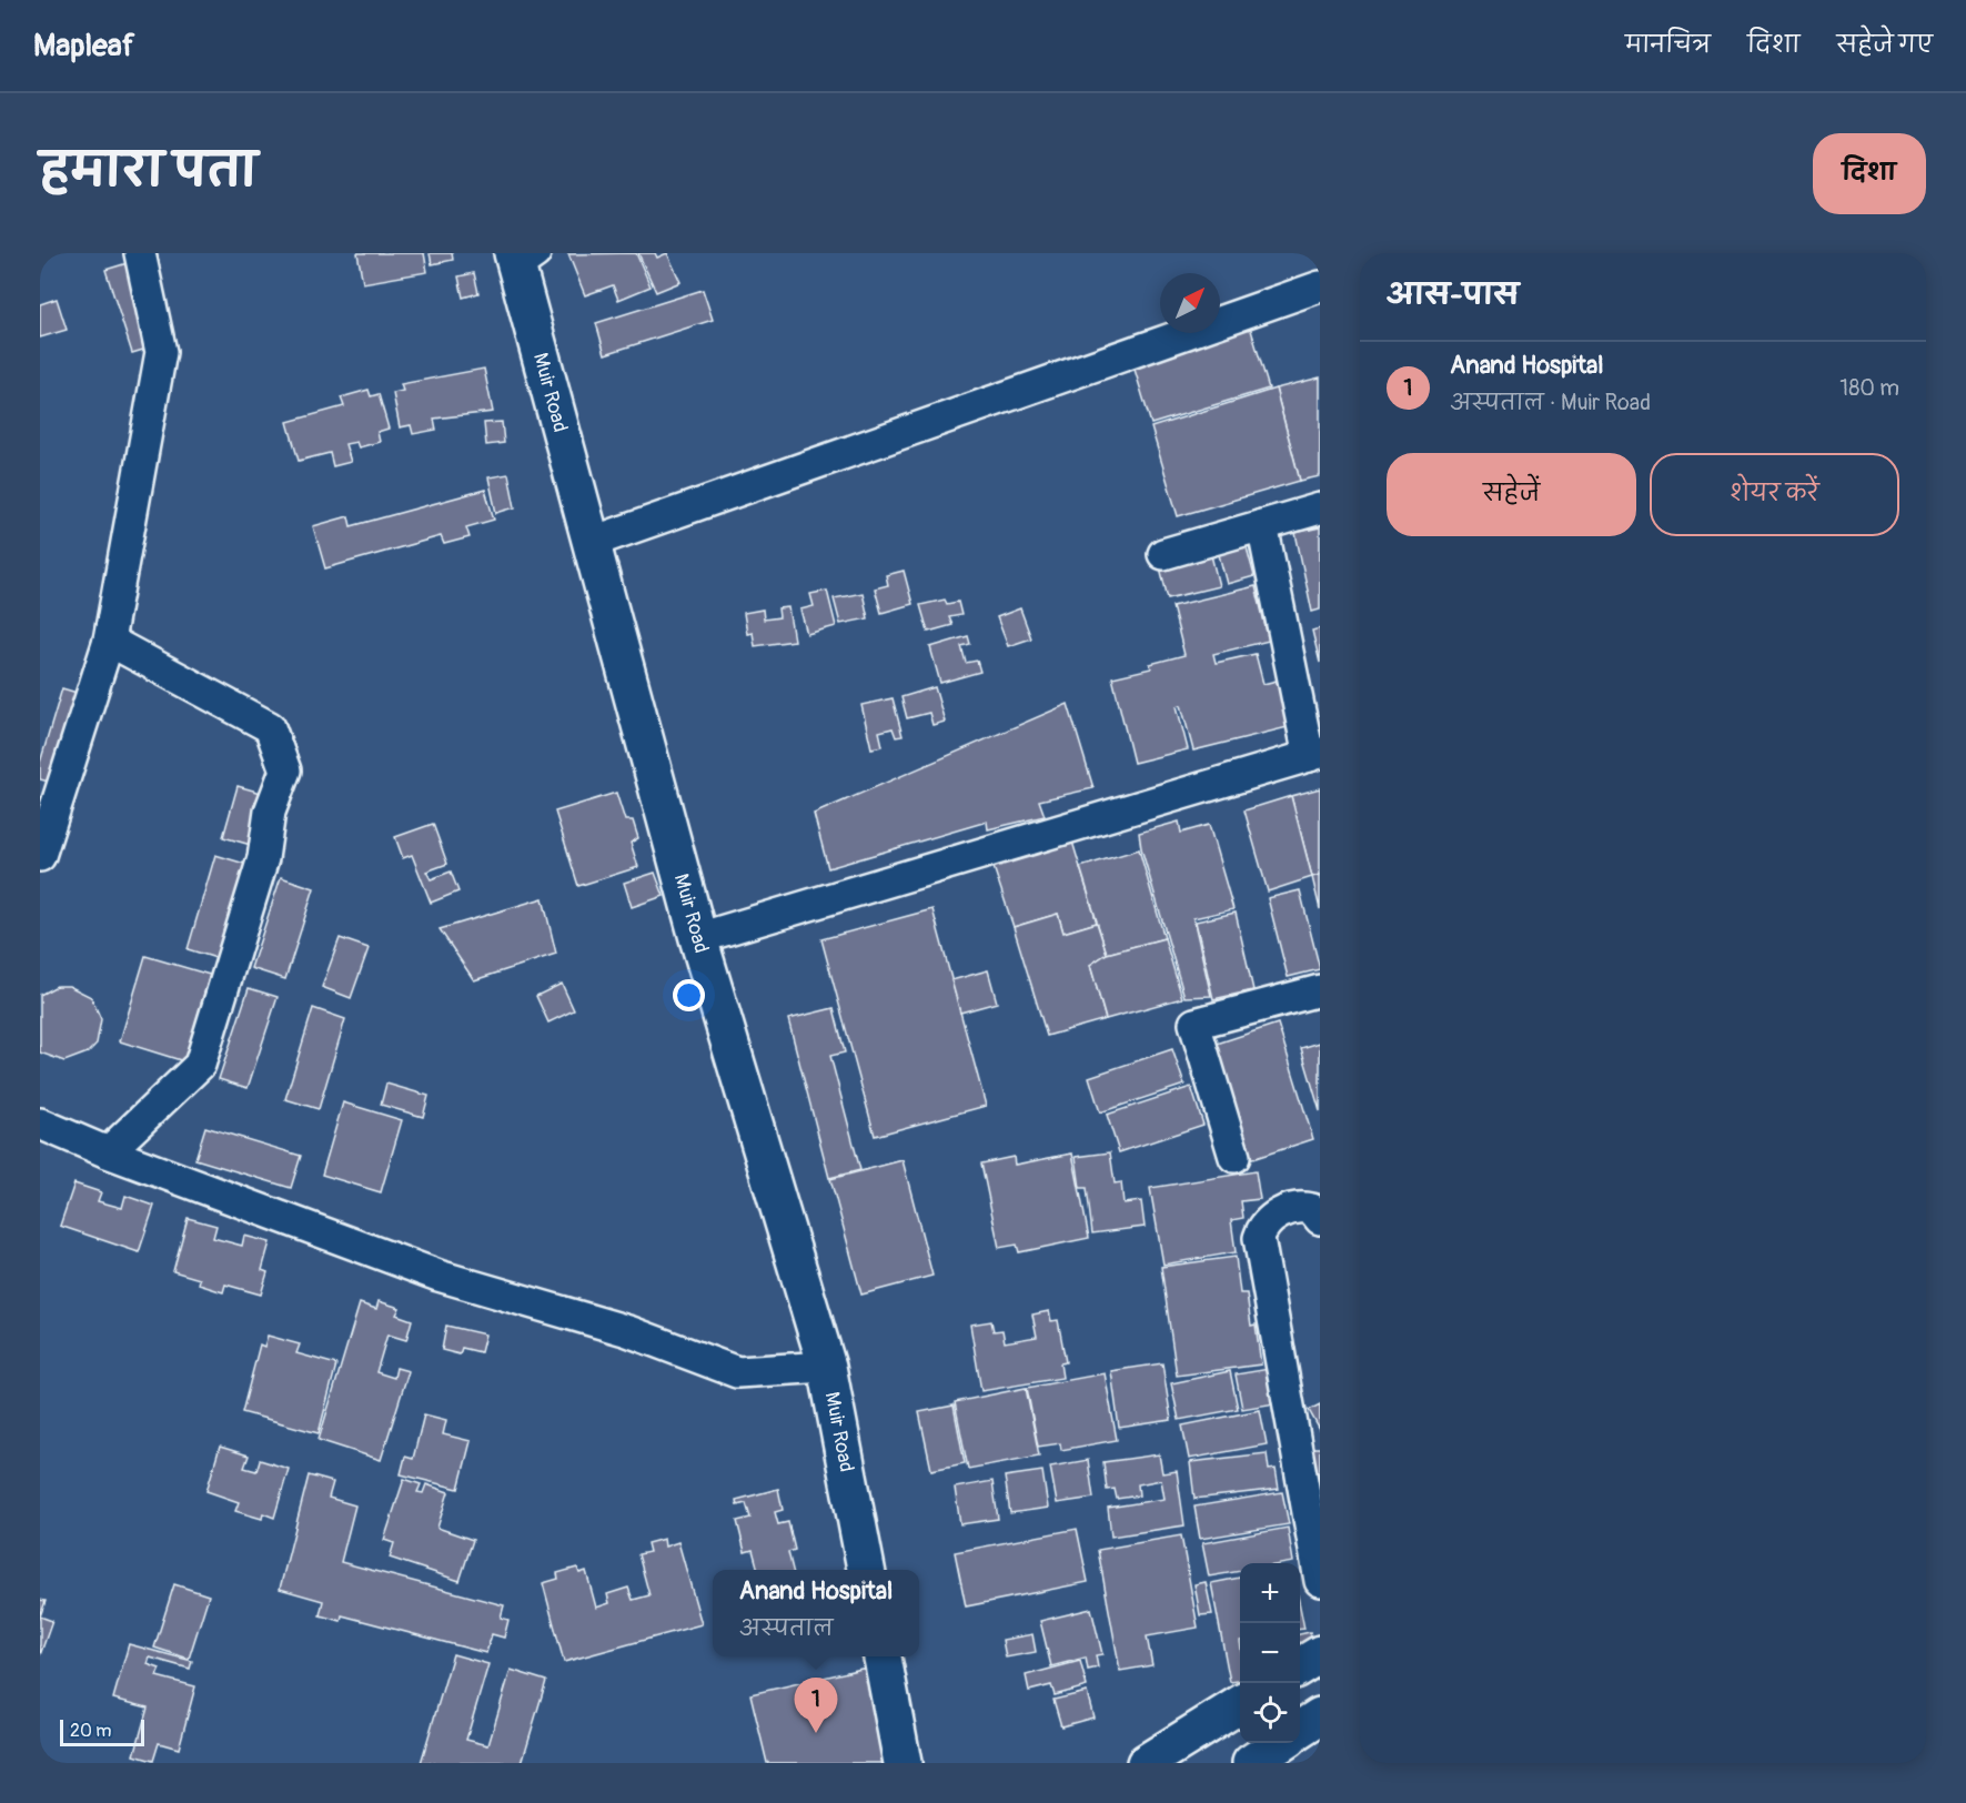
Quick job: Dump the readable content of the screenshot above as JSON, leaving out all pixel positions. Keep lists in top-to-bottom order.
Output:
{
  "streets": {
    "street": ["Muir Road"]
  },
  "scale_bar": "20 m",
  "north": "top right",
  "page": {
    "header": "Mapleaf",
    "nav": ["मानचित्र", "दिशा", "सहेजे गए"],
    "title": "हमारा पता",
    "buttons": [
      "दिशा",
      ["सहेजें", "शेयर करें"]
    ],
    "heading": "आस-पास",
    "list": [
      {
        "mark": "1",
        "name": "Anand Hospital",
        "note": "अस्पताल · Muir Road",
        "value": "180 m"
      }
    ],
    "map_buttons": ["+", "−"],
    "popup": ["Anand Hospital", "अस्पताल"],
    "pins": "1",
    "scale": "20 m"
  }
}
